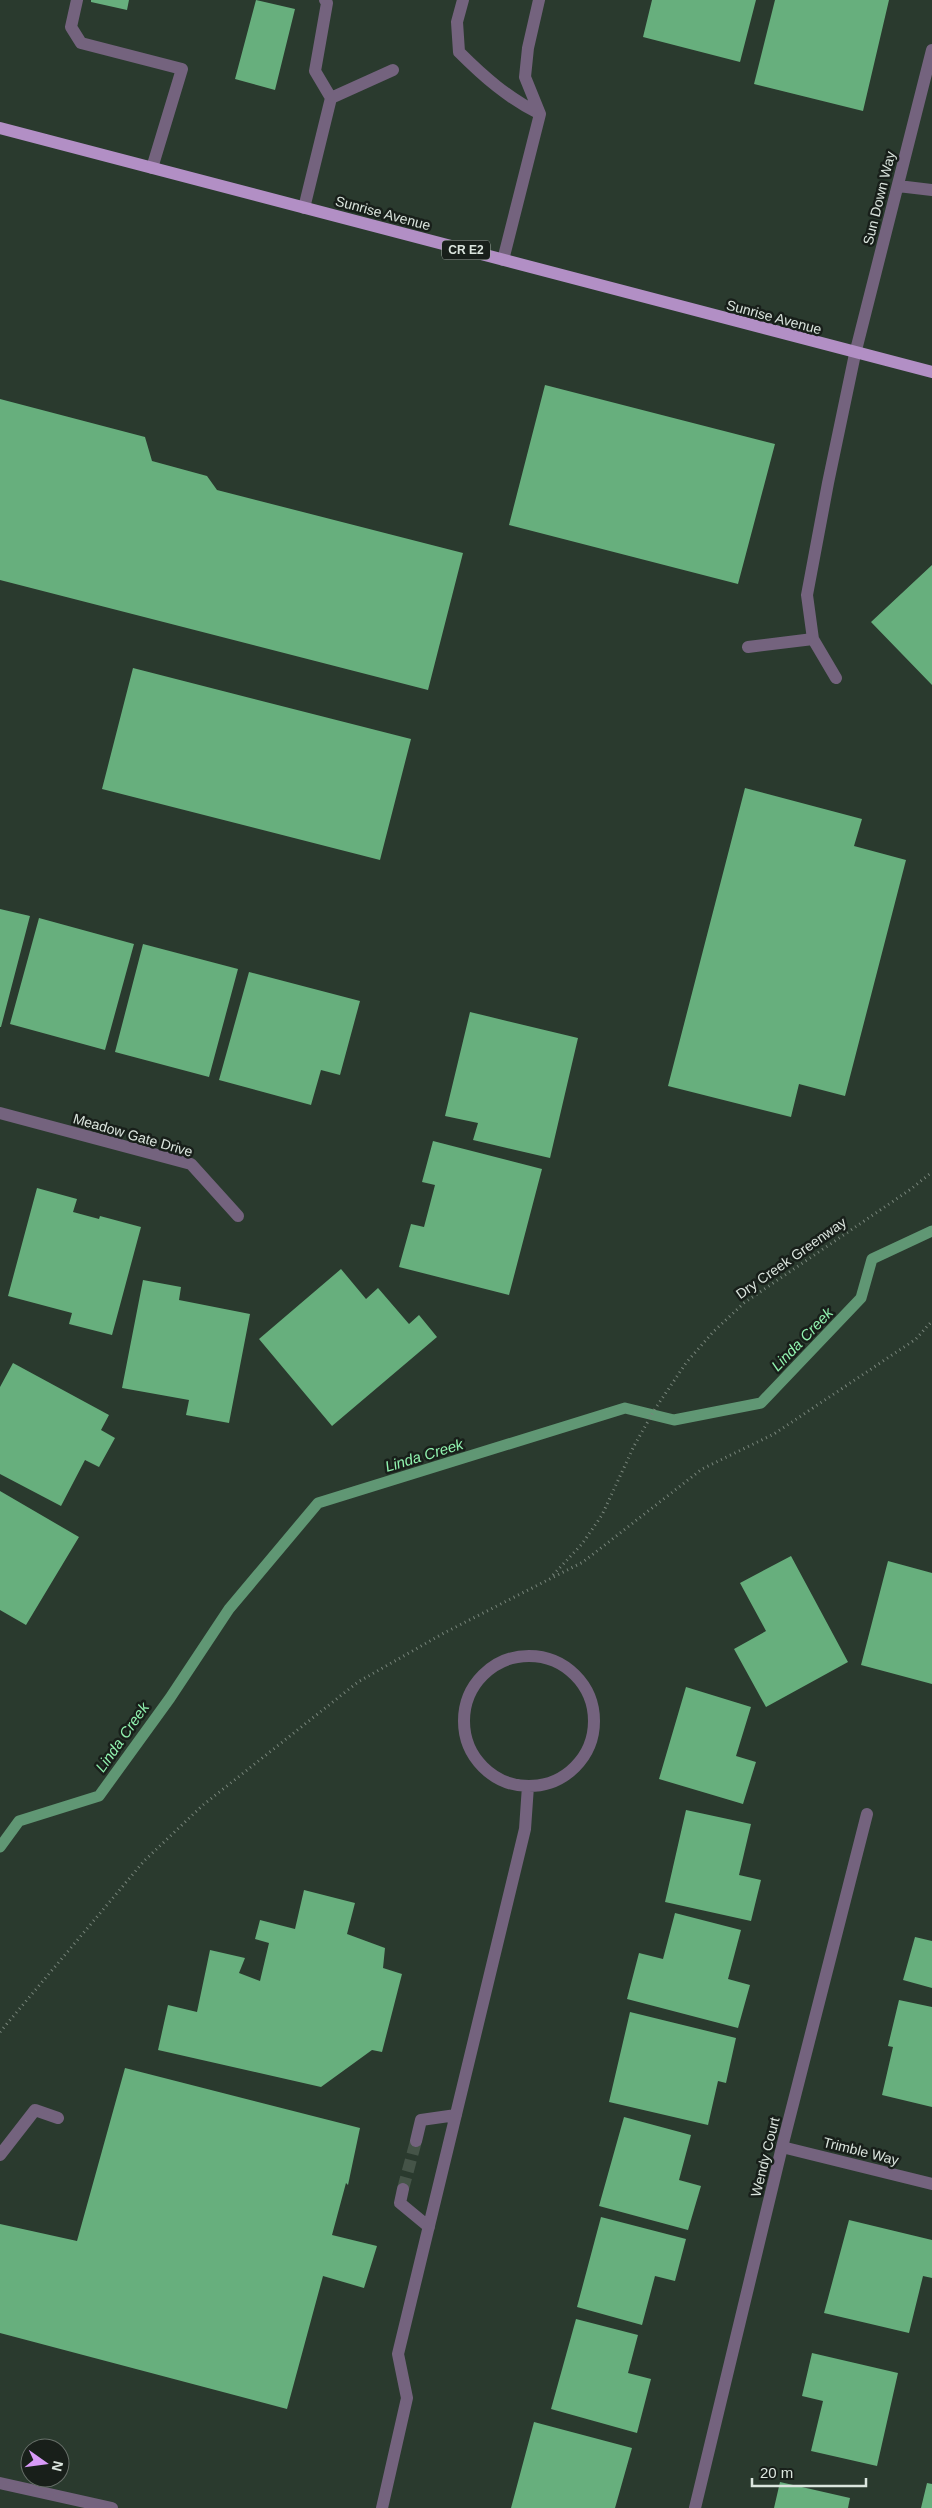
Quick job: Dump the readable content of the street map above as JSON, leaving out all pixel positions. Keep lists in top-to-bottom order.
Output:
{
  "streets": {
    "main road": ["Sunrise Avenue", "CR E2"],
    "street": [
      "Sun Down Way",
      "Meadow Gate Drive",
      "Trimble Way",
      "Wendy Court"
    ],
    "path": ["Dry Creek Greenway"]
  },
  "crossings": [
    ["Sun Down Way", "Sunrise Avenue"],
    ["Trimble Way", "Wendy Court"]
  ],
  "water": ["Linda Creek"],
  "scale_bar": "20 m",
  "north": "right"
}
